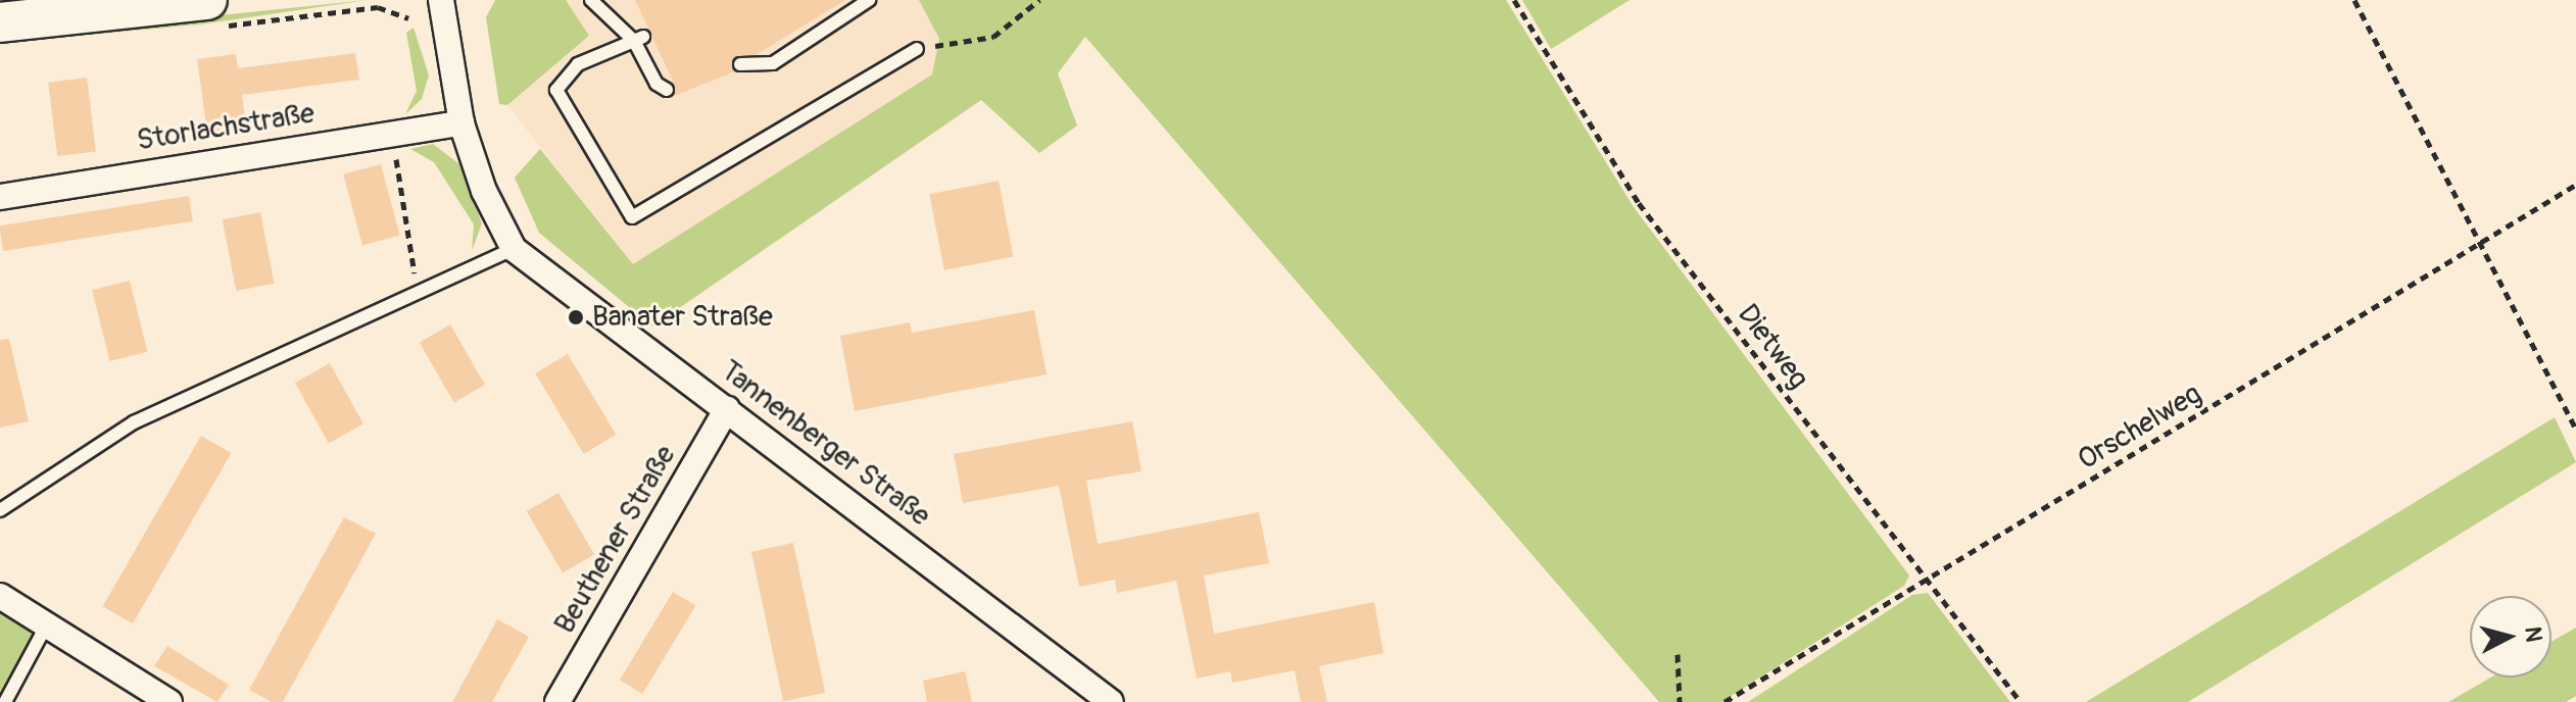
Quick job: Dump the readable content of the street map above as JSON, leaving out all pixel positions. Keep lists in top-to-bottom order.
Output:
{
  "streets": {
    "street": ["Storlachstraße", "Tannenberger Straße", "Beuthener Straße"],
    "path": ["Dietweg", "Orschelweg"]
  },
  "crossings": [
    ["Storlachstraße", "Tannenberger Straße"],
    ["Dietweg", "Orschelweg"],
    ["Tannenberger Straße", "Beuthener Straße"]
  ],
  "places": ["Banater Straße"],
  "north": "right"
}
